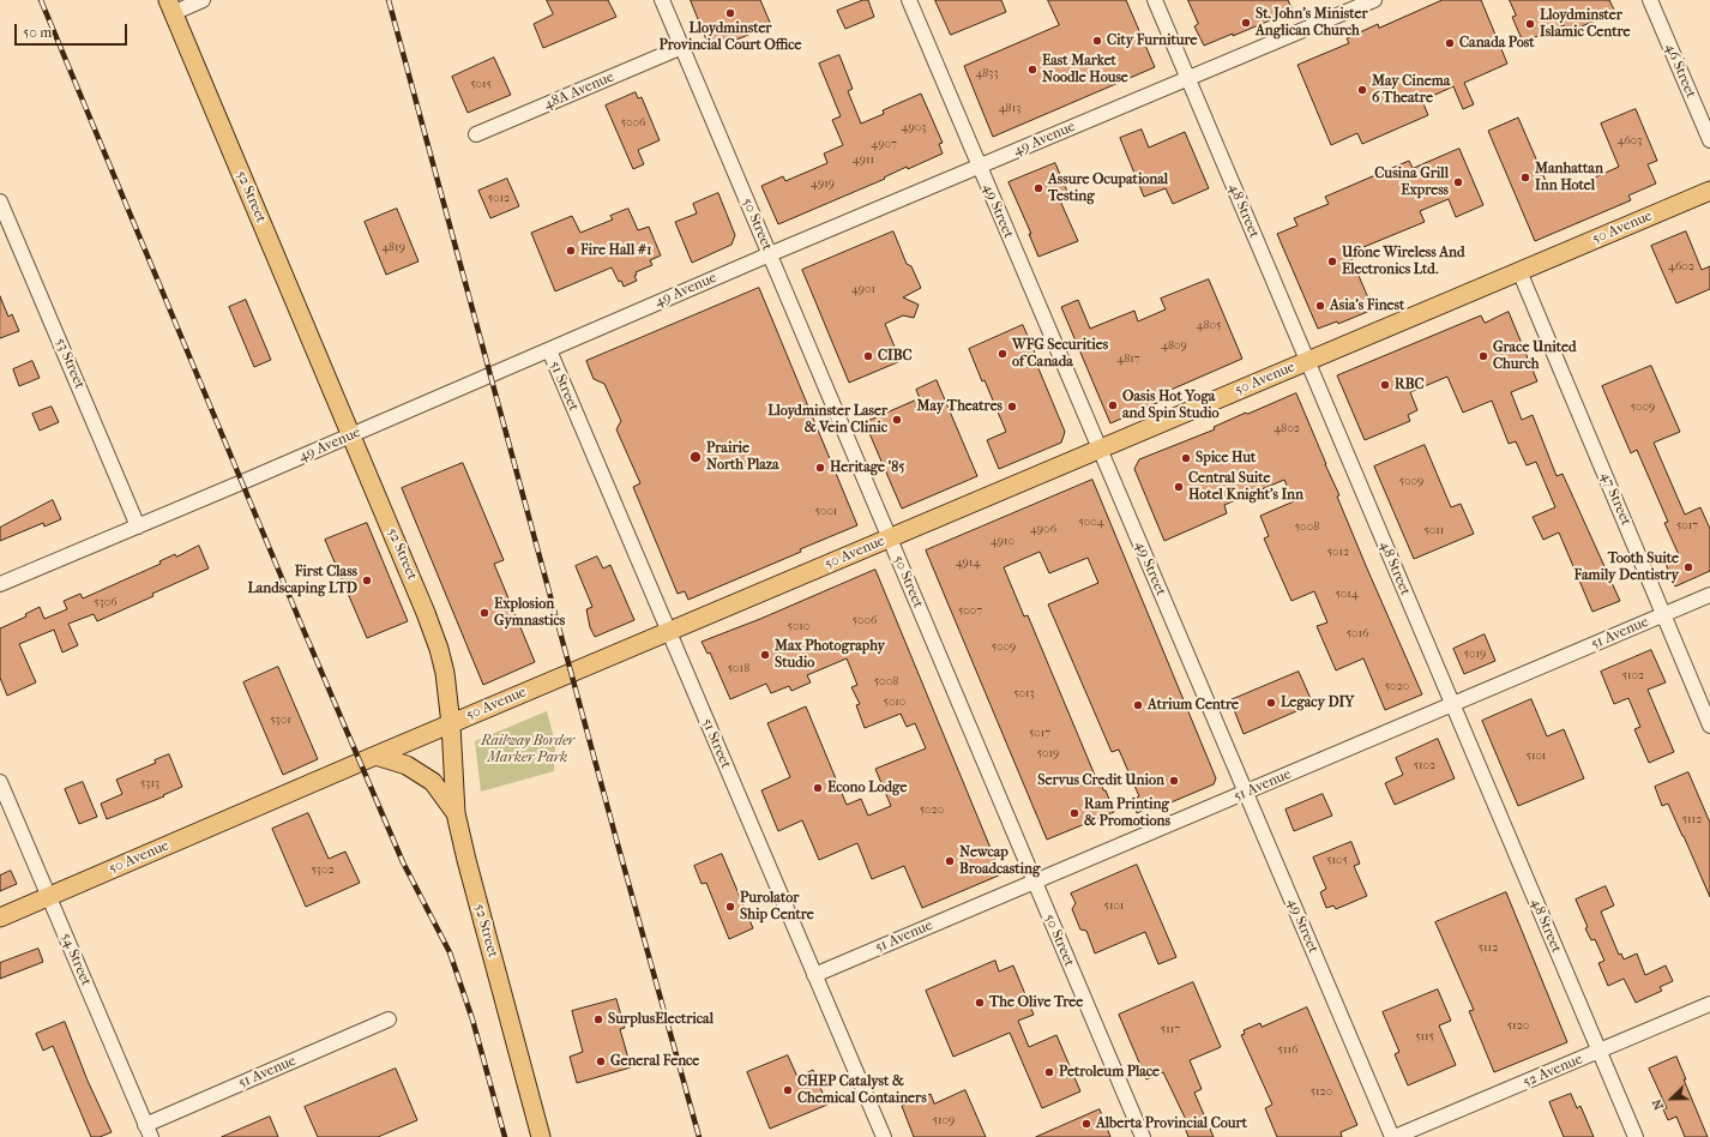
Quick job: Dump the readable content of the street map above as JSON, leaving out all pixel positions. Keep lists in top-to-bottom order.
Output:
{
  "streets": {
    "main road": ["52 Street", "50 Avenue"],
    "street": [
      "46 Street",
      "48A Avenue",
      "49 Avenue",
      "49 Street",
      "48 Street",
      "50 Street",
      "53 Street",
      "51 Street",
      "47 Street",
      "51 Avenue",
      "54 Street",
      "52 Avenue"
    ]
  },
  "crossings": [
    ["48A Avenue", "50 Street"],
    ["49 Avenue", "52 Street"],
    ["49 Avenue", "49 Street"],
    ["49 Avenue", "48 Street"],
    ["49 Avenue", "50 Street"],
    ["49 Avenue", "53 Street"],
    ["49 Avenue", "51 Street"],
    ["52 Street", "50 Avenue"],
    ["49 Street", "50 Avenue"],
    ["49 Street", "51 Avenue"],
    ["49 Street", "52 Avenue"],
    ["48 Street", "50 Avenue"],
    ["48 Street", "51 Avenue"],
    ["48 Street", "52 Avenue"],
    ["50 Street", "50 Avenue"],
    ["50 Street", "51 Avenue"],
    ["50 Avenue", "51 Street"],
    ["50 Avenue", "47 Street"],
    ["50 Avenue", "54 Street"],
    ["51 Street", "51 Avenue"],
    ["47 Street", "51 Avenue"],
    ["51 Avenue", "54 Street"]
  ],
  "parks": ["Railway Border Marker Park"],
  "places": [
    "Lloydminster Provincial Court Office",
    "St. John's Minister Anglican Church",
    "Lloydminster Islamic Centre",
    "City Furniture",
    "Canada Post",
    "East Market Noodle House",
    "May Cinema 6 Theatre",
    "Manhattan Inn Hotel",
    "Cusina Grill Express",
    "Assure Ocupational Testing",
    "Fire Hall #1",
    "Ufone Wireless And Electronics Ltd.",
    "Asia's Finest",
    "WFG Securities of Canada",
    "CIBC",
    "Grace United Church",
    "RBC",
    "Oasis Hot Yoga and Spin Studio",
    "May Theatres",
    "Lloydminster Laser & Vein Clinic",
    "Prairie North Plaza",
    "Spice Hut",
    "Heritage ’85",
    "Central Suite Hotel Knight's Inn",
    "Tooth Suite Family Dentistry",
    "First Class Landscaping LTD",
    "Explosion Gymnastics",
    "Max Photography Studio",
    "Legacy DIY",
    "Atrium Centre",
    "Servus Credit Union",
    "Econo Lodge",
    "Ram Printing & Promotions",
    "Newcap Broadcasting",
    "Purolator Ship Centre",
    "The Olive Tree",
    "SurplusElectrical",
    "General Fence",
    "Petroleum Place",
    "CHEP Catalyst & Chemical Containers",
    "Alberta Provincial Court"
  ],
  "house_numbers": [
    "4833",
    "5015",
    "4813",
    "5006",
    "4903",
    "4603",
    "4907",
    "4911",
    "4919",
    "5012",
    "4819",
    "4602",
    "4901",
    "4805",
    "4809",
    "4817",
    "5009",
    "4802",
    "5009",
    "5001",
    "5004",
    "5017",
    "5008",
    "4906",
    "5011",
    "4910",
    "5012",
    "4914",
    "5014",
    "5306",
    "5007",
    "5006",
    "5010",
    "5016",
    "5009",
    "5019",
    "5018",
    "5102",
    "5008",
    "5020",
    "5013",
    "5010",
    "5301",
    "5017",
    "5019",
    "5101",
    "5102",
    "5313",
    "5020",
    "5112",
    "5105",
    "5302",
    "5101",
    "5112",
    "5120",
    "5117",
    "5115",
    "5116",
    "5120",
    "5109"
  ],
  "scale_bar": "50 m",
  "north": "bottom left"
}
